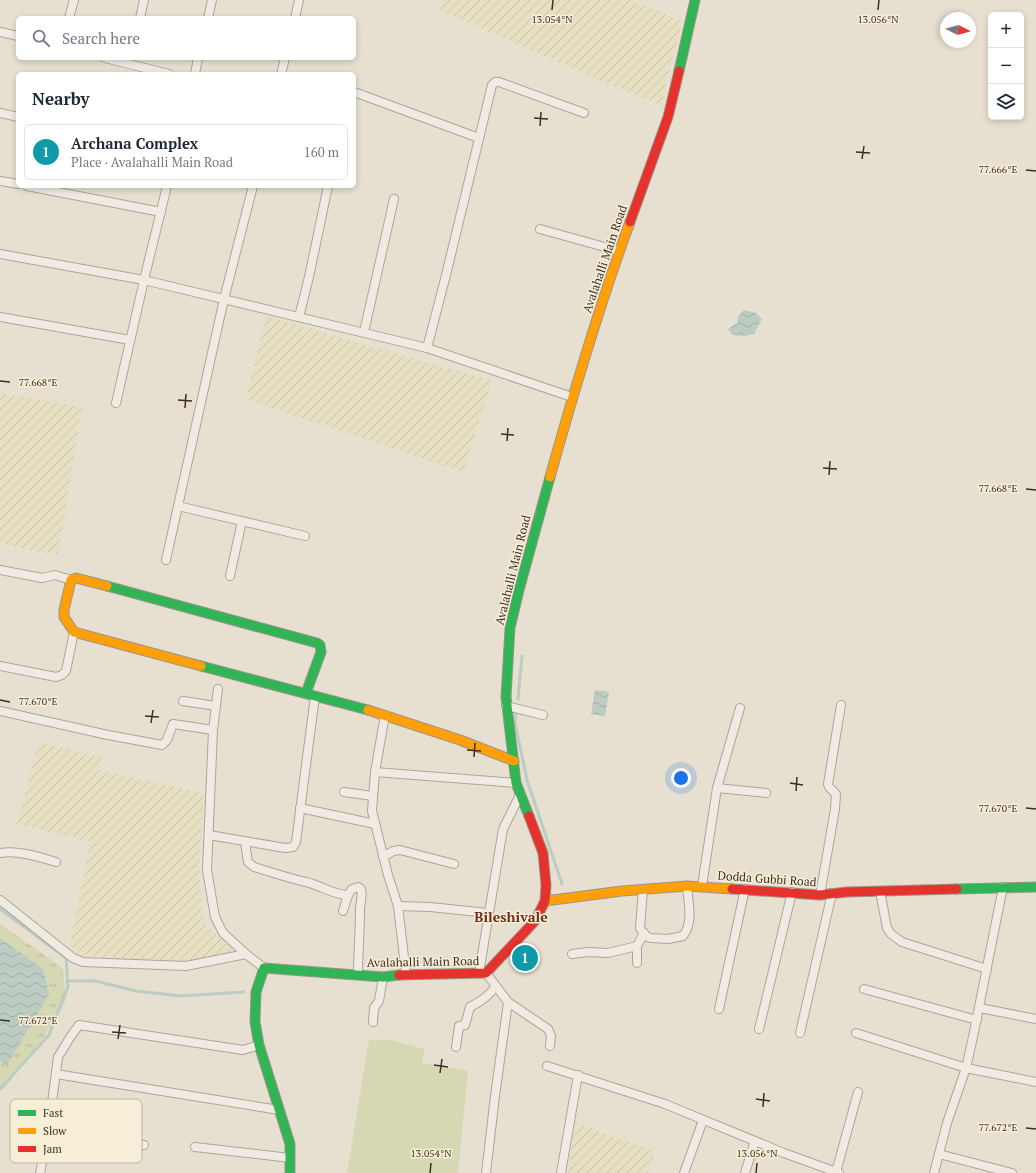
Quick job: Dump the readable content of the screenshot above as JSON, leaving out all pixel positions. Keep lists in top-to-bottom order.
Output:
{
  "streets": {
    "main road": ["Avalahalli Main Road", "Dodda Gubbi Road"]
  },
  "crossings": [
    ["Avalahalli Main Road", "Dodda Gubbi Road"]
  ],
  "districts": ["Bileshivale"],
  "legend": ["Fast", "Slow", "Jam"],
  "north": "right",
  "page": {
    "map_buttons": ["+", "−"],
    "search": "Search here",
    "heading": "Nearby",
    "list": [
      {
        "mark": "1",
        "name": "Archana Complex",
        "note": "Place · Avalahalli Main Road",
        "value": "160 m"
      }
    ],
    "pins": "1"
  },
  "coordinates": [
    "13.054°N",
    "13.056°N",
    "77.666°E",
    "77.668°E",
    "77.670°E",
    "77.672°E"
  ]
}
